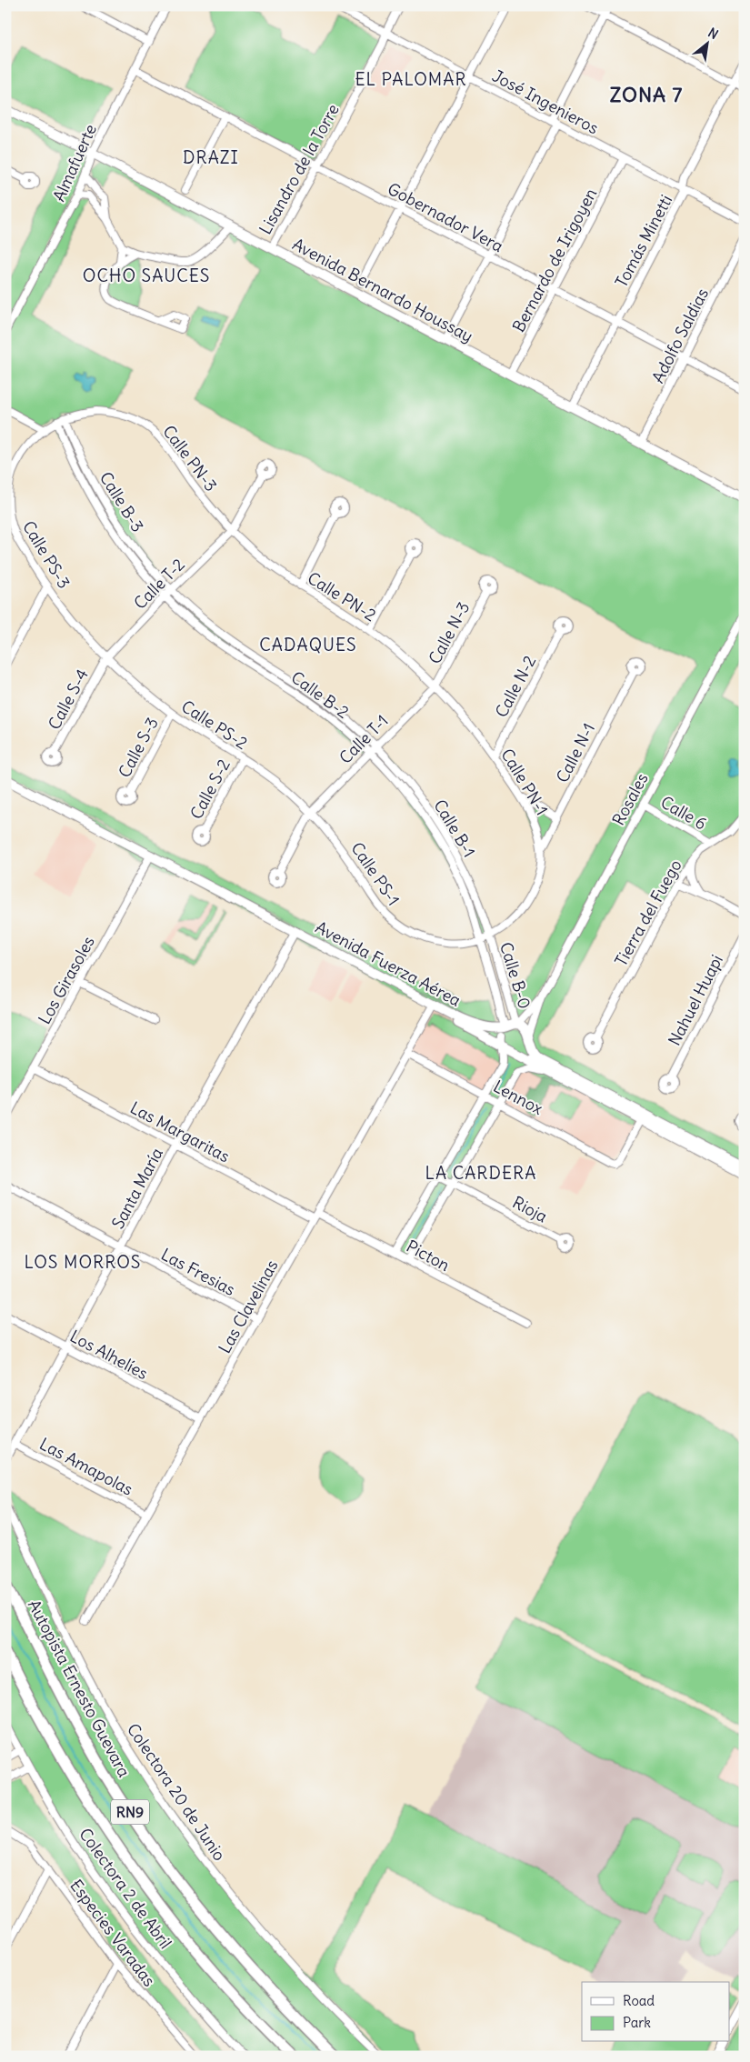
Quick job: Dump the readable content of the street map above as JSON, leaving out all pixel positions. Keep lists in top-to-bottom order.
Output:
{
  "streets": {
    "highway": ["Autopista Ernesto Guevara", "RN9"],
    "main road": ["Avenida Bernardo Houssay", "Avenida Fuerza Aérea"],
    "street": [
      "José Ingenieros",
      "Almafuerte",
      "Lisandro de la Torre",
      "Gobernador Vera",
      "Tomás Minetti",
      "Bernardo de Irigoyen",
      "Adolfo Saldias",
      "Calle PN-3",
      "Calle B-3",
      "Calle PS-3",
      "Calle T-2",
      "Calle PN-2",
      "Calle N-3",
      "Calle N-2",
      "Calle B-2",
      "Calle S-4",
      "Calle PS-2",
      "Calle T-1",
      "Calle S-3",
      "Calle N-1",
      "Calle PN-1",
      "Calle S-2",
      "Rosales",
      "Calle 6",
      "Calle B-1",
      "Calle PS-1",
      "Tierra del Fuego",
      "Calle B-0",
      "Los Girasoles",
      "Nahuel Huapi",
      "Lennox",
      "Las Margaritas",
      "Santa María",
      "Rioja",
      "Picton",
      "Las Fresias",
      "Las Clavelinas",
      "Los Alhelíes",
      "Las Amapolas",
      "Colectora 20 de Junio",
      "Colectora 2 de Abril",
      "Especies Varadas"
    ]
  },
  "crossings": [
    ["José Ingenieros", "Lisandro de la Torre"],
    ["José Ingenieros", "Tomás Minetti"],
    ["José Ingenieros", "Bernardo de Irigoyen"],
    ["Almafuerte", "Gobernador Vera"],
    ["Almafuerte", "Avenida Bernardo Houssay"],
    ["Lisandro de la Torre", "Gobernador Vera"],
    ["Lisandro de la Torre", "Avenida Bernardo Houssay"],
    ["Gobernador Vera", "Tomás Minetti"],
    ["Gobernador Vera", "Bernardo de Irigoyen"],
    ["Gobernador Vera", "Adolfo Saldias"],
    ["Tomás Minetti", "Avenida Bernardo Houssay"],
    ["Bernardo de Irigoyen", "Avenida Bernardo Houssay"],
    ["Avenida Bernardo Houssay", "Adolfo Saldias"],
    ["Calle PN-3", "Calle B-3"],
    ["Calle PN-3", "Calle PS-3"],
    ["Calle PN-3", "Calle T-2"],
    ["Calle PN-3", "Calle PN-2"],
    ["Calle B-3", "Calle PS-3"],
    ["Calle B-3", "Calle T-2"],
    ["Calle B-3", "Calle B-2"],
    ["Calle PS-3", "Calle T-2"],
    ["Calle PS-3", "Calle S-4"],
    ["Calle PS-3", "Calle PS-2"],
    ["Calle T-2", "Calle PN-2"],
    ["Calle T-2", "Calle B-2"],
    ["Calle T-2", "Calle S-4"],
    ["Calle T-2", "Calle PS-2"],
    ["Calle PN-2", "Calle N-3"],
    ["Calle PN-2", "Calle T-1"],
    ["Calle PN-2", "Calle PN-1"],
    ["Calle N-3", "Calle T-1"],
    ["Calle N-3", "Calle PN-1"],
    ["Calle N-2", "Calle PN-1"],
    ["Calle B-2", "Calle T-1"],
    ["Calle B-2", "Calle B-1"],
    ["Calle S-4", "Calle PS-2"],
    ["Calle PS-2", "Calle T-1"],
    ["Calle PS-2", "Calle S-3"],
    ["Calle PS-2", "Calle S-2"],
    ["Calle PS-2", "Calle PS-1"],
    ["Calle T-1", "Calle PN-1"],
    ["Calle T-1", "Calle B-1"],
    ["Calle T-1", "Calle PS-1"],
    ["Calle N-1", "Calle PN-1"],
    ["Calle PN-1", "Calle B-1"],
    ["Calle PN-1", "Calle PS-1"],
    ["Calle PN-1", "Calle B-0"],
    ["Rosales", "Calle 6"],
    ["Rosales", "Avenida Fuerza Aérea"],
    ["Rosales", "Calle B-0"],
    ["Calle 6", "Tierra del Fuego"],
    ["Calle B-1", "Calle PS-1"],
    ["Calle B-1", "Calle B-0"],
    ["Calle PS-1", "Calle B-0"],
    ["Avenida Fuerza Aérea", "Calle B-0"],
    ["Avenida Fuerza Aérea", "Los Girasoles"],
    ["Avenida Fuerza Aérea", "Lennox"],
    ["Avenida Fuerza Aérea", "Santa María"],
    ["Avenida Fuerza Aérea", "Las Clavelinas"],
    ["Los Girasoles", "Las Margaritas"],
    ["Lennox", "Las Clavelinas"],
    ["Las Margaritas", "Santa María"],
    ["Las Margaritas", "Picton"],
    ["Las Margaritas", "Las Clavelinas"],
    ["Santa María", "Las Fresias"],
    ["Santa María", "Los Alhelíes"],
    ["Santa María", "Las Amapolas"],
    ["Picton", "Las Clavelinas"],
    ["Las Fresias", "Las Clavelinas"],
    ["Las Clavelinas", "Los Alhelíes"],
    ["Las Clavelinas", "Las Amapolas"]
  ],
  "districts": [
    "EL PALOMAR",
    "ZONA 7",
    "DRAZI",
    "OCHO SAUCES",
    "CADAQUES",
    "LA CARDERA",
    "LOS MORROS"
  ],
  "legend": ["Road", "Park"],
  "north": "top right"
}
